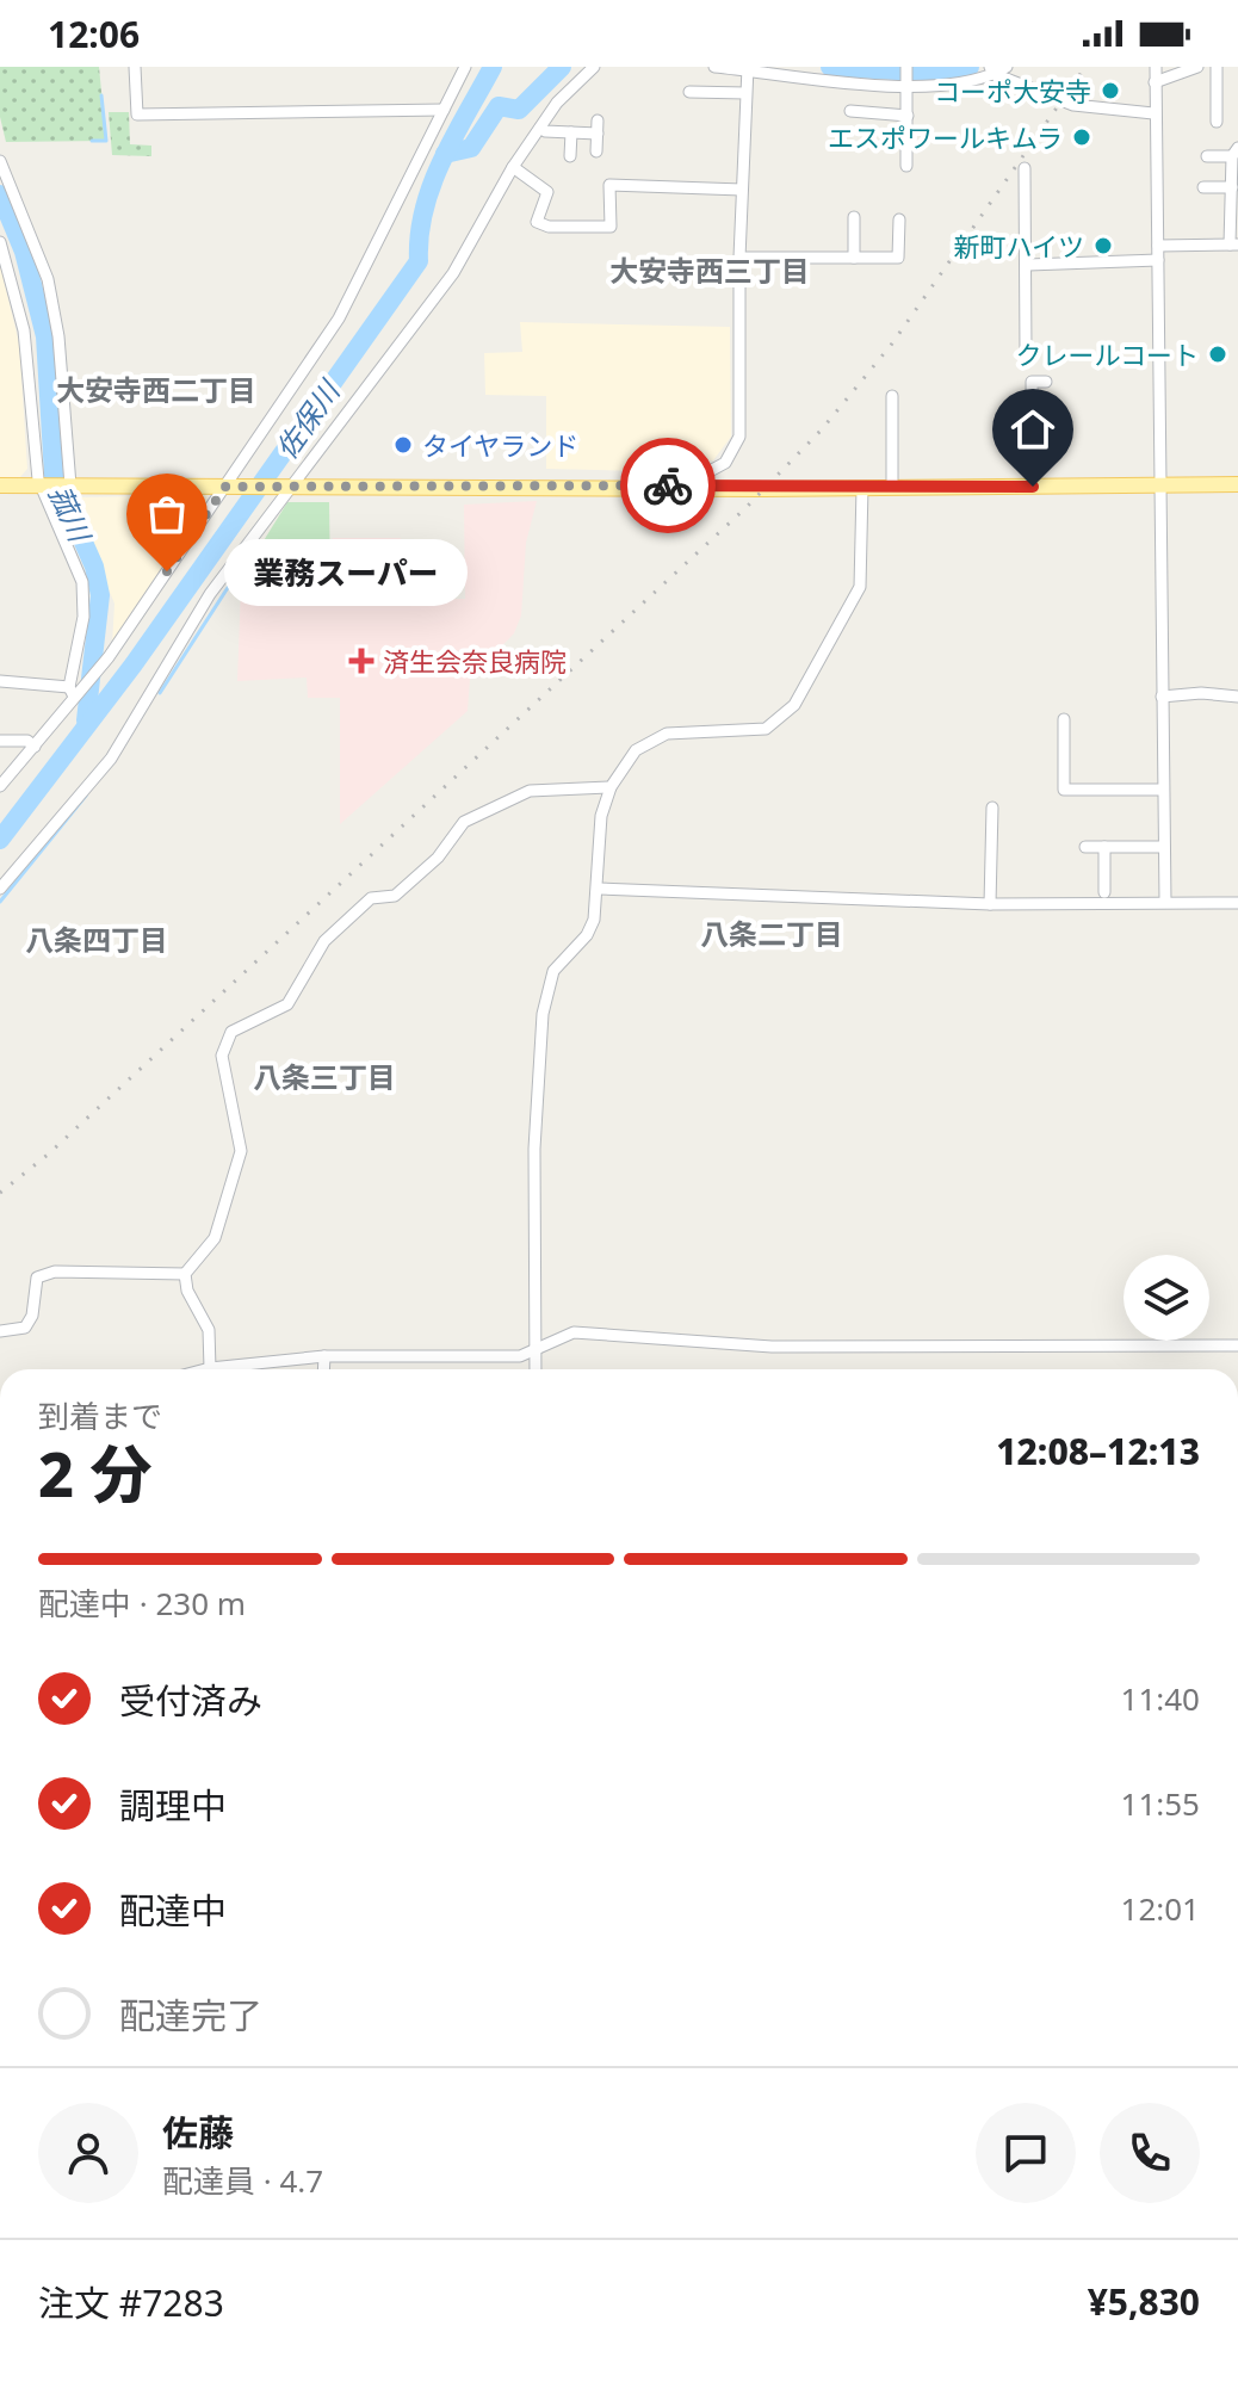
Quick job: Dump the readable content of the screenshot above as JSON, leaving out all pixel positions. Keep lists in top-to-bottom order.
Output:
{
  "districts": [
    "大安寺西三丁目",
    "大安寺西二丁目",
    "八条二丁目",
    "八条四丁目",
    "八条三丁目"
  ],
  "water": ["佐保川", "菰川"],
  "places": {
    "other": [
      "コーポ大安寺",
      "エスポワールキムラ",
      "新町ハイツ",
      "クレールコート",
      "タイヤランド",
      "業務スーパー"
    ],
    "health": ["済生会奈良病院"]
  },
  "page": {
    "status": "12:06",
    "bubble": "業務スーパー",
    "heading": ["2 分", "到着まで", "12:08–12:13"],
    "panel": [
      "佐藤",
      "配達員 · 4.7",
      "注文 #7283",
      "¥5,830"
    ],
    "bar": "配達中 · 230 m",
    "list": [
      ["受付済み", "11:40"],
      ["調理中", "11:55"],
      ["配達中", "12:01"],
      "配達完了"
    ]
  }
}
